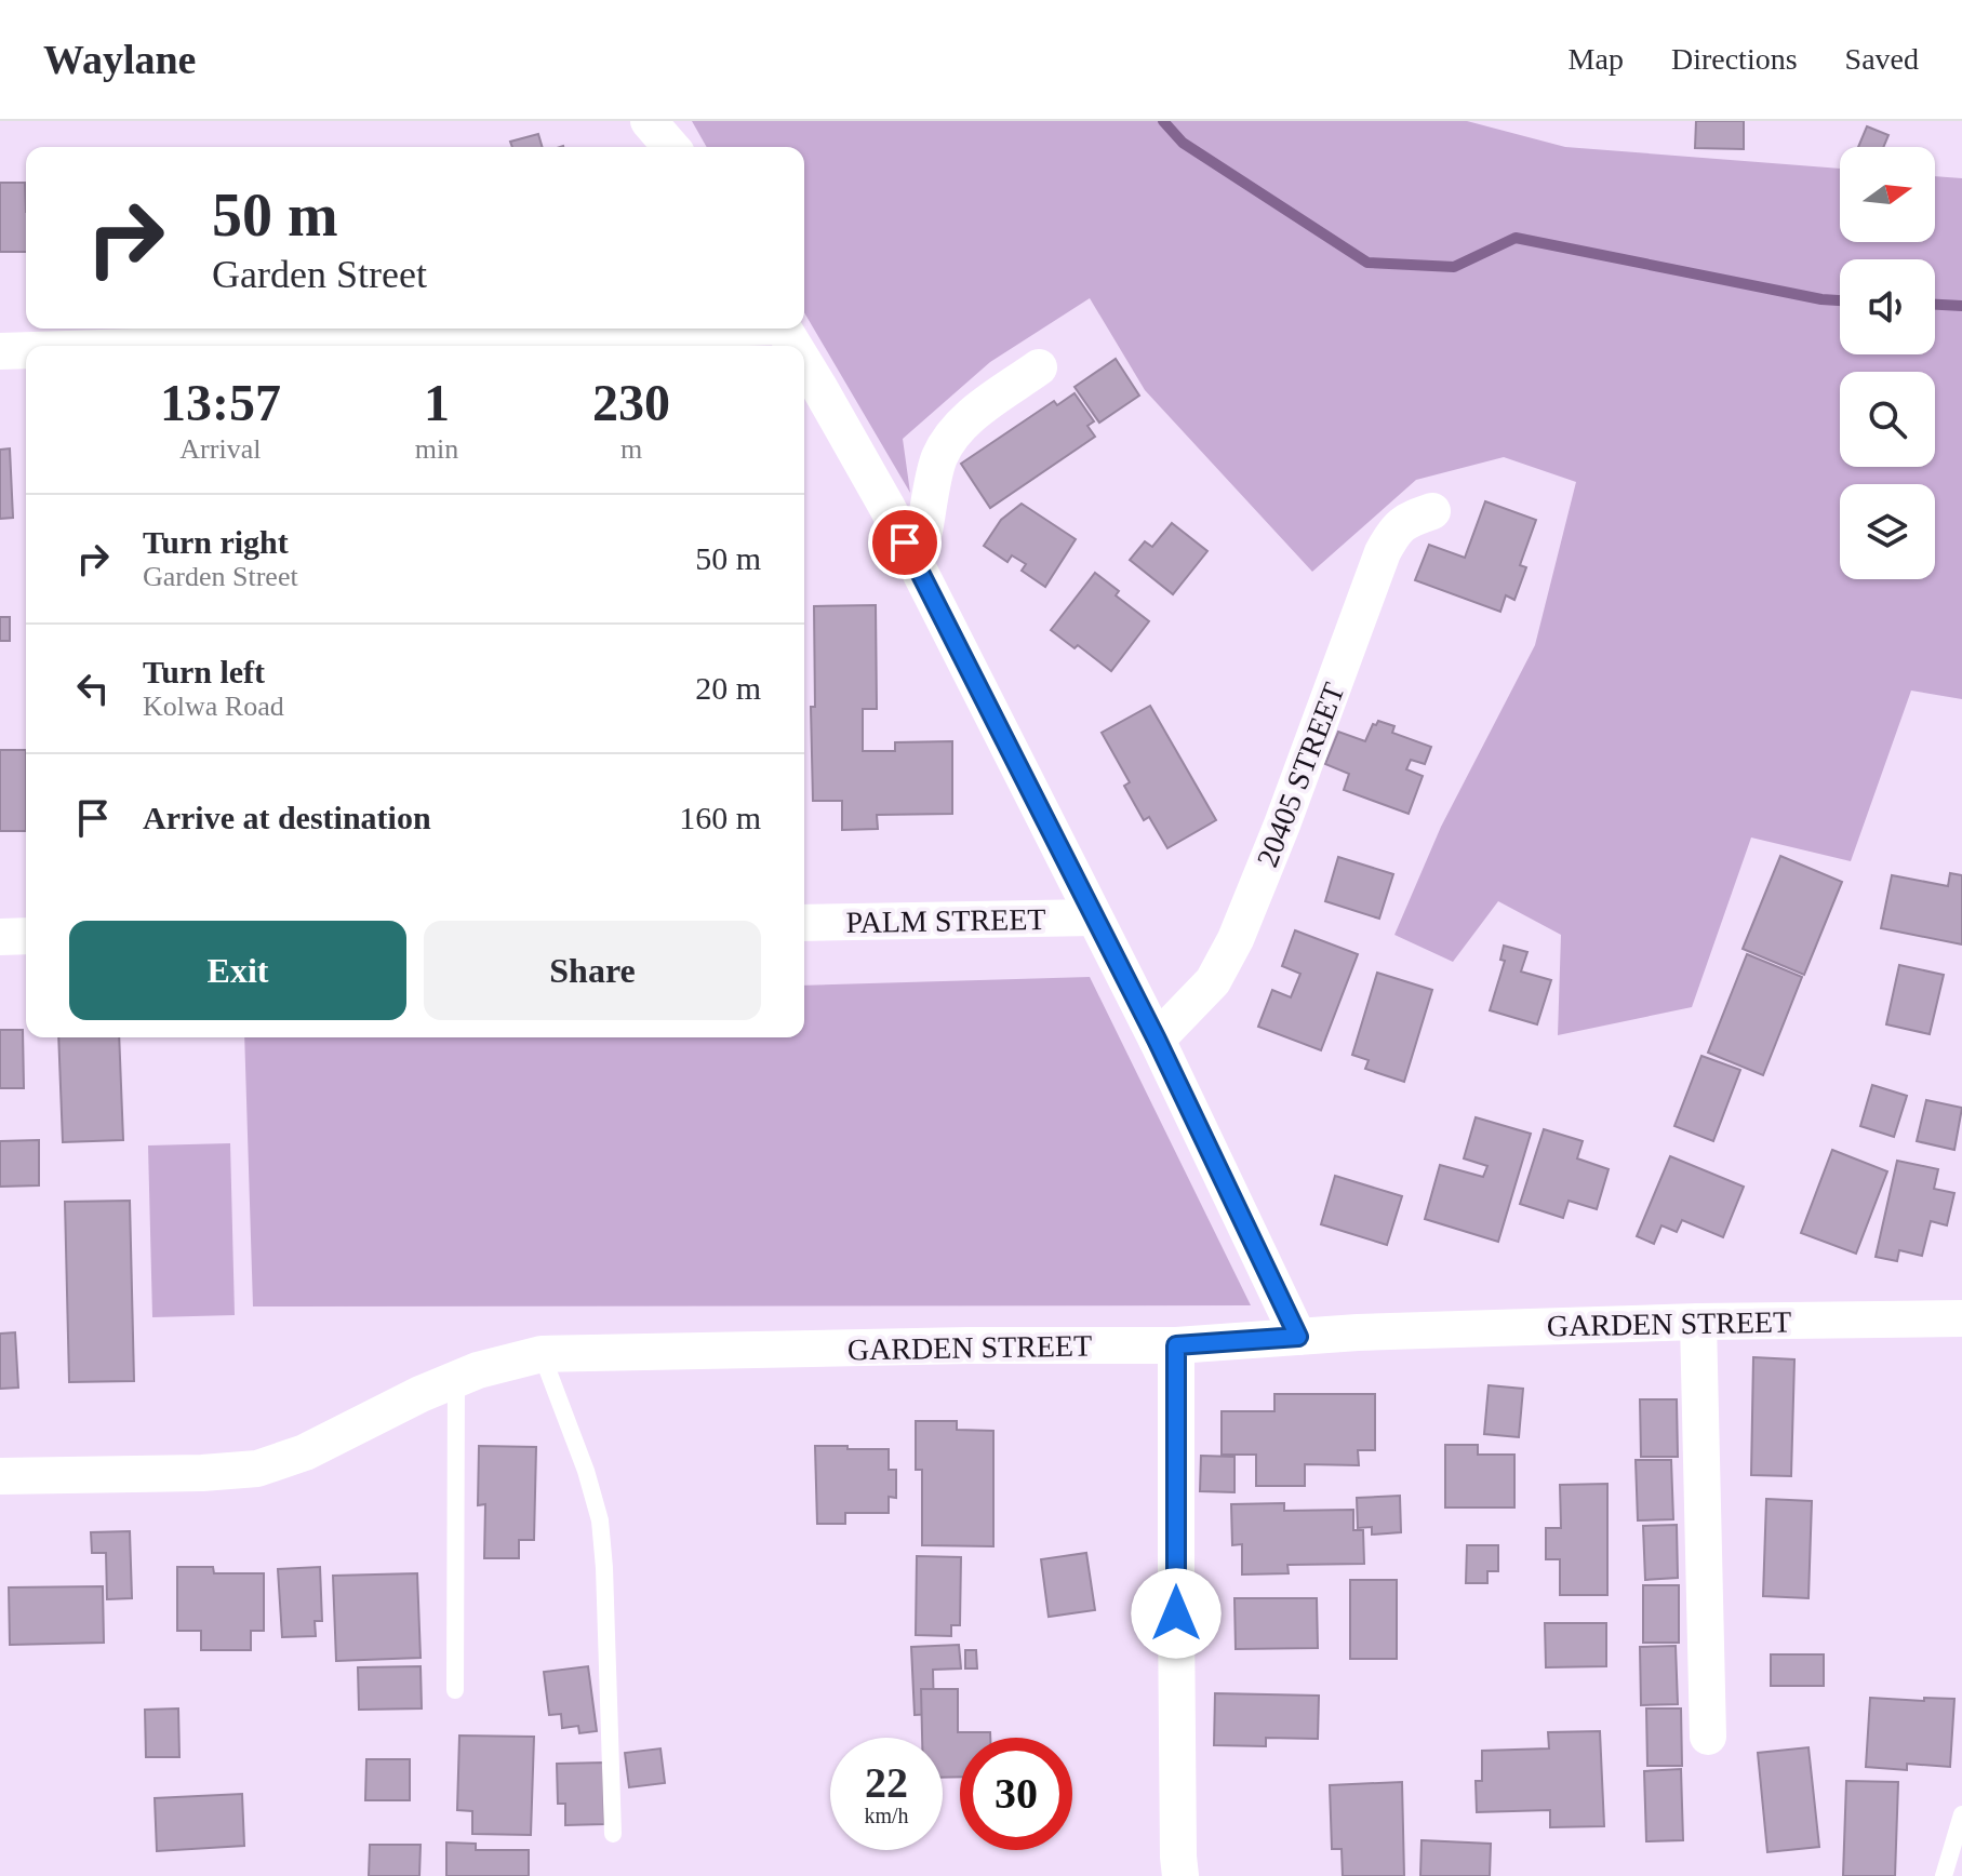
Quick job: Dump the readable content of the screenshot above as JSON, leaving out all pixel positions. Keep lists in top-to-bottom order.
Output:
{
  "streets": {
    "street": ["20405 STREET", "PALM STREET", "GARDEN STREET"]
  },
  "north": "right",
  "page": {
    "header": "Waylane",
    "nav": ["Map", "Directions", "Saved"],
    "turn": ["50 m", "Garden Street"],
    "eta": [
      "13:57",
      "Arrival",
      "1",
      "min",
      "230",
      "m"
    ],
    "list": [
      {
        "name": "Turn right",
        "note": "Garden Street",
        "value": "50 m"
      },
      {
        "name": "Turn left",
        "note": "Kolwa Road",
        "value": "20 m"
      },
      {
        "name": "Arrive at destination",
        "value": "160 m"
      }
    ],
    "buttons": ["Exit", "Share"],
    "speed": "22 km/h",
    "limit": "30"
  }
}
